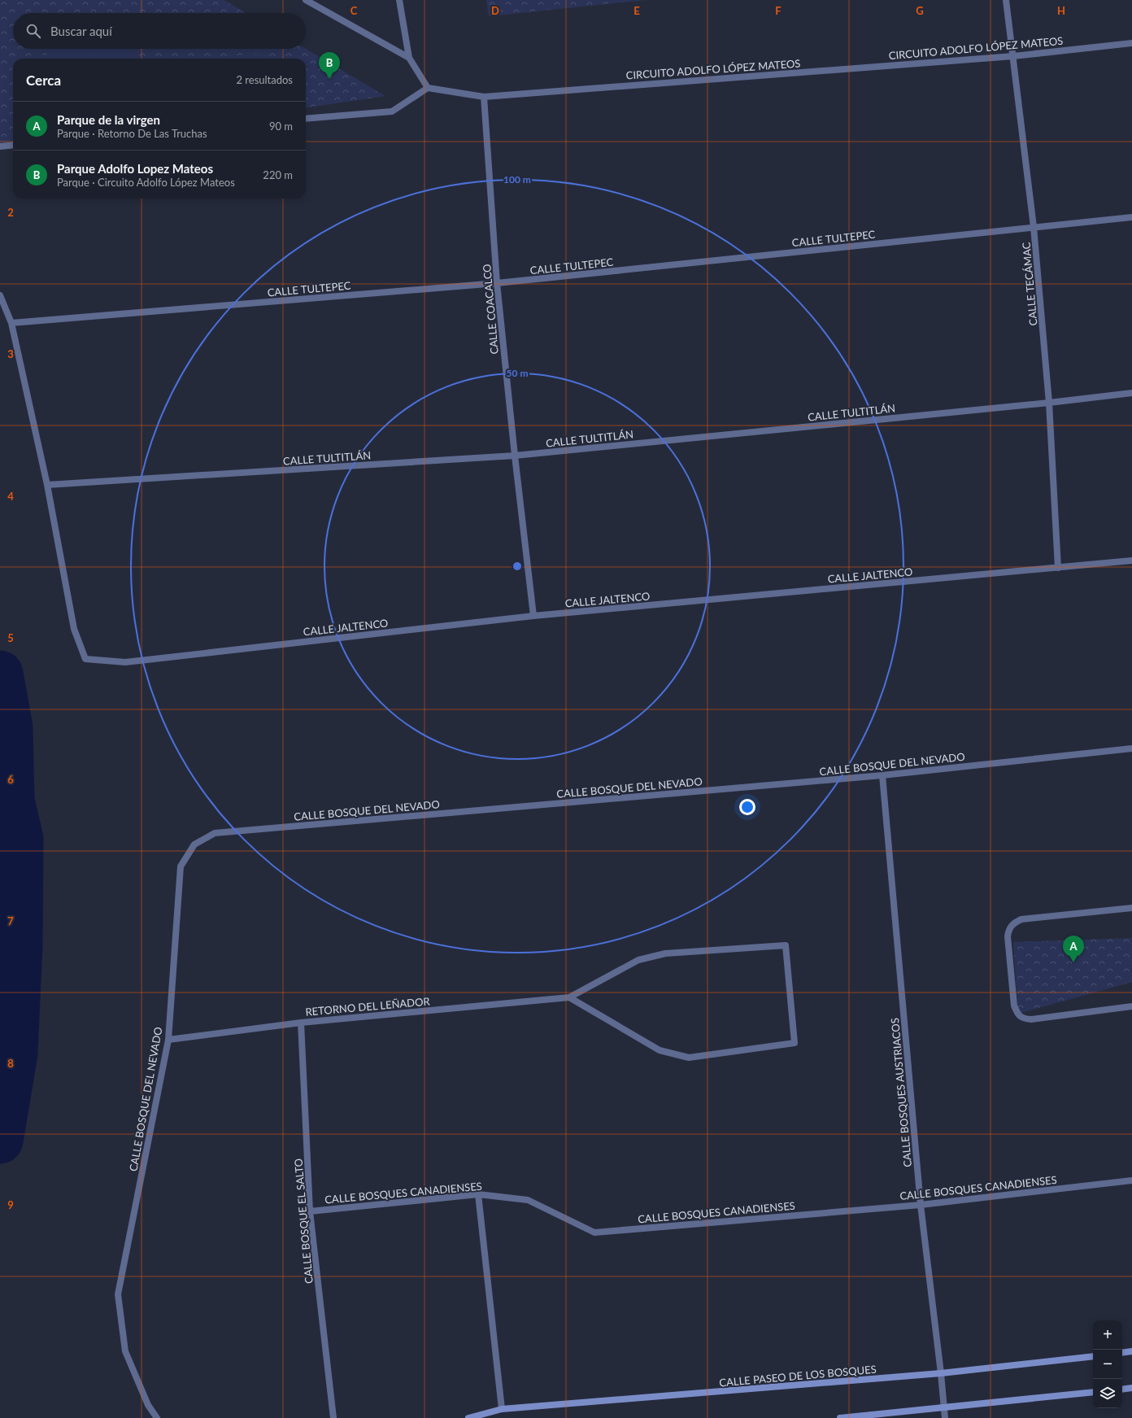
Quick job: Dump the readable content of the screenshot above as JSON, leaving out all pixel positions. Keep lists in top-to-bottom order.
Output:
{
  "streets": {
    "main road": ["CALLE PASEO DE LOS BOSQUES"],
    "street": [
      "CIRCUITO ADOLFO LÓPEZ MATEOS",
      "CALLE TULTEPEC",
      "CALLE TECÁMAC",
      "CALLE COACALCO",
      "CALLE TULTITLÁN",
      "CALLE JALTENCO",
      "CALLE BOSQUE DEL NEVADO",
      "RETORNO DEL LEÑADOR",
      "CALLE BOSQUES AUSTRIACOS",
      "CALLE BOSQUES CANADIENSES",
      "CALLE BOSQUE EL SALTO"
    ]
  },
  "crossings": [
    ["CIRCUITO ADOLFO LÓPEZ MATEOS", "CALLE TECÁMAC"],
    ["CIRCUITO ADOLFO LÓPEZ MATEOS", "CALLE COACALCO"],
    ["CALLE TULTEPEC", "CALLE TECÁMAC"],
    ["CALLE TULTEPEC", "CALLE COACALCO"],
    ["CALLE TECÁMAC", "CALLE TULTITLÁN"],
    ["CALLE TECÁMAC", "CALLE JALTENCO"],
    ["CALLE COACALCO", "CALLE TULTITLÁN"],
    ["CALLE COACALCO", "CALLE JALTENCO"],
    ["CALLE TULTITLÁN", "CALLE JALTENCO"],
    ["CALLE BOSQUE DEL NEVADO", "RETORNO DEL LEÑADOR"],
    ["CALLE BOSQUE DEL NEVADO", "CALLE BOSQUES AUSTRIACOS"],
    ["RETORNO DEL LEÑADOR", "CALLE BOSQUE EL SALTO"],
    ["CALLE BOSQUES AUSTRIACOS", "CALLE BOSQUES CANADIENSES"],
    ["CALLE BOSQUES AUSTRIACOS", "CALLE PASEO DE LOS BOSQUES"],
    ["CALLE BOSQUES CANADIENSES", "CALLE BOSQUE EL SALTO"]
  ],
  "page": {
    "search": "Buscar aquí",
    "pins": ["B", "A"],
    "heading": ["Cerca", "2 resultados"],
    "list": [
      {
        "mark": "A",
        "name": "Parque de la virgen",
        "note": "Parque · Retorno De Las Truchas",
        "value": "90 m"
      },
      {
        "mark": "B",
        "name": "Parque Adolfo Lopez Mateos",
        "note": "Parque · Circuito Adolfo López Mateos",
        "value": "220 m"
      }
    ],
    "map_buttons": ["+", "−"]
  },
  "grid": {
    "columns": [
      "C",
      "D",
      "E",
      "F",
      "G",
      "H"
    ],
    "rows": [
      "2",
      "3",
      "4",
      "5",
      "6",
      "7",
      "8",
      "9"
    ]
  },
  "rings": ["100 m", "50 m"]
}
